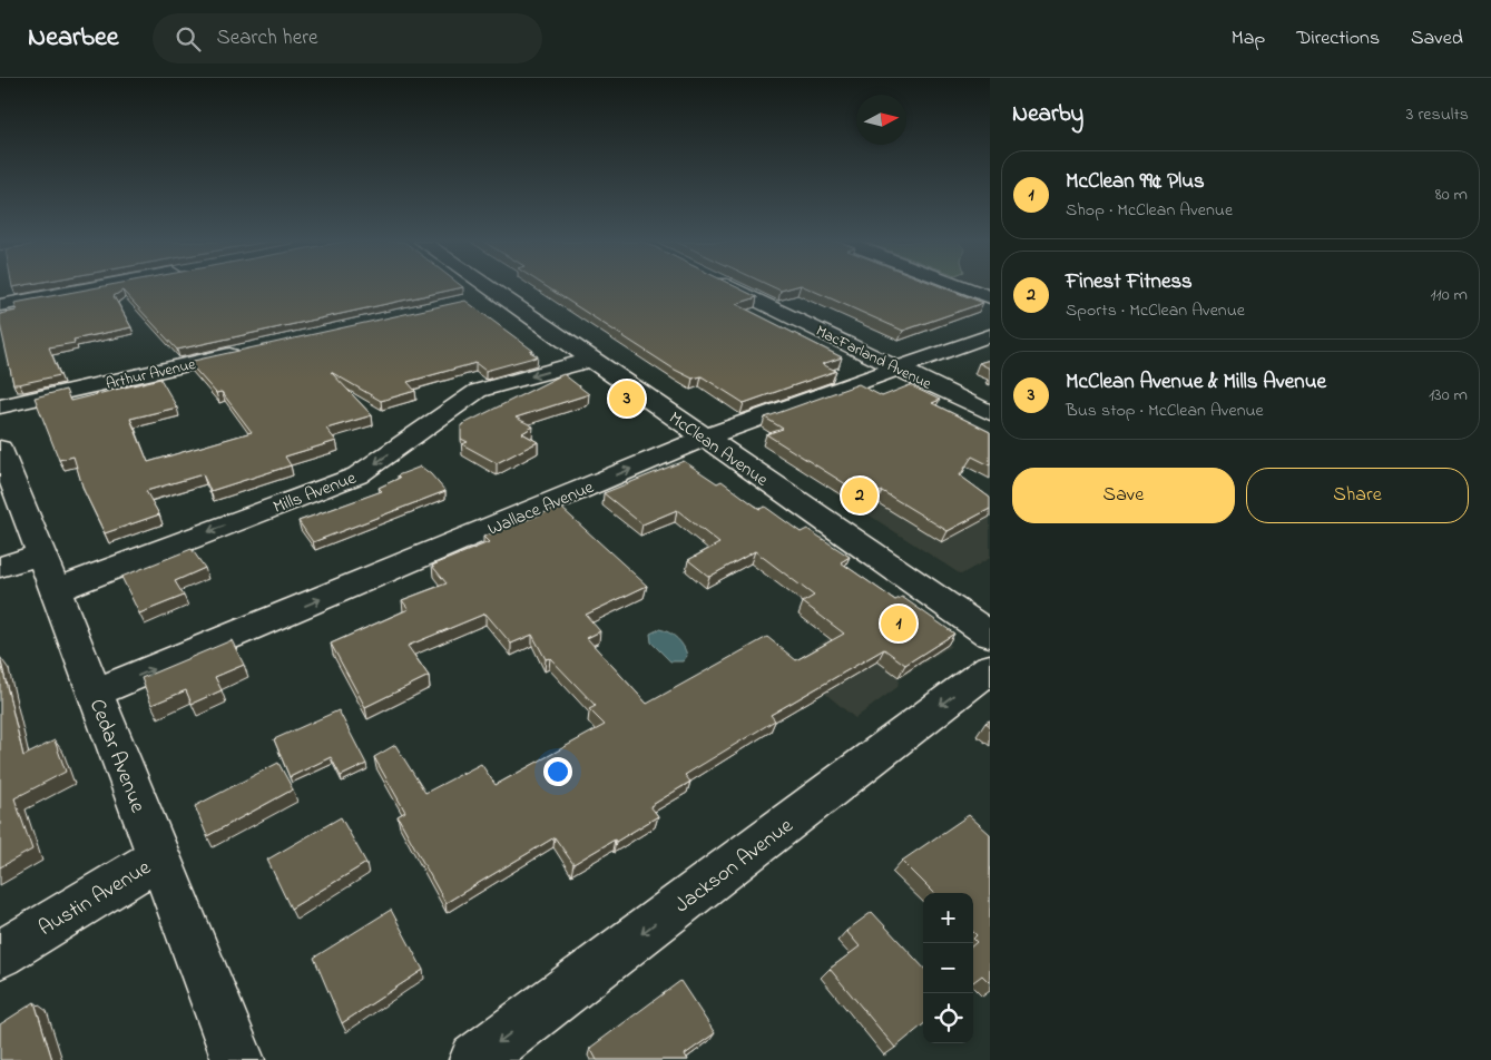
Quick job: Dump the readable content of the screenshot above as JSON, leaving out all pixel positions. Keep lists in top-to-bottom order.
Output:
{
  "streets": {
    "street": [
      "MacFarland Avenue",
      "Arthur Avenue",
      "McClean Avenue",
      "Mills Avenue",
      "Wallace Avenue",
      "Cedar Avenue",
      "Jackson Avenue",
      "Austin Avenue"
    ]
  },
  "crossings": [
    ["MacFarland Avenue", "Wallace Avenue"],
    ["McClean Avenue", "Mills Avenue"],
    ["McClean Avenue", "Wallace Avenue"],
    ["Mills Avenue", "Cedar Avenue"],
    ["Wallace Avenue", "Cedar Avenue"],
    ["Cedar Avenue", "Austin Avenue"]
  ],
  "one_way": ["Mills Avenue", "Wallace Avenue", "Jackson Avenue"],
  "north": "right",
  "page": {
    "header": "Nearbee",
    "search": "Search here",
    "nav": ["Map", "Directions", "Saved"],
    "heading": ["Nearby", "3 results"],
    "list": [
      {
        "mark": "1",
        "name": "McClean 99¢ Plus",
        "note": "Shop · McClean Avenue",
        "value": "80 m"
      },
      {
        "mark": "2",
        "name": "Finest Fitness",
        "note": "Sports · McClean Avenue",
        "value": "110 m"
      },
      {
        "mark": "3",
        "name": "McClean Avenue & Mills Avenue",
        "note": "Bus stop · McClean Avenue",
        "value": "130 m"
      }
    ],
    "pins": ["3", "2", "1"],
    "buttons": ["Save", "Share"],
    "map_buttons": ["+", "−"]
  }
}
